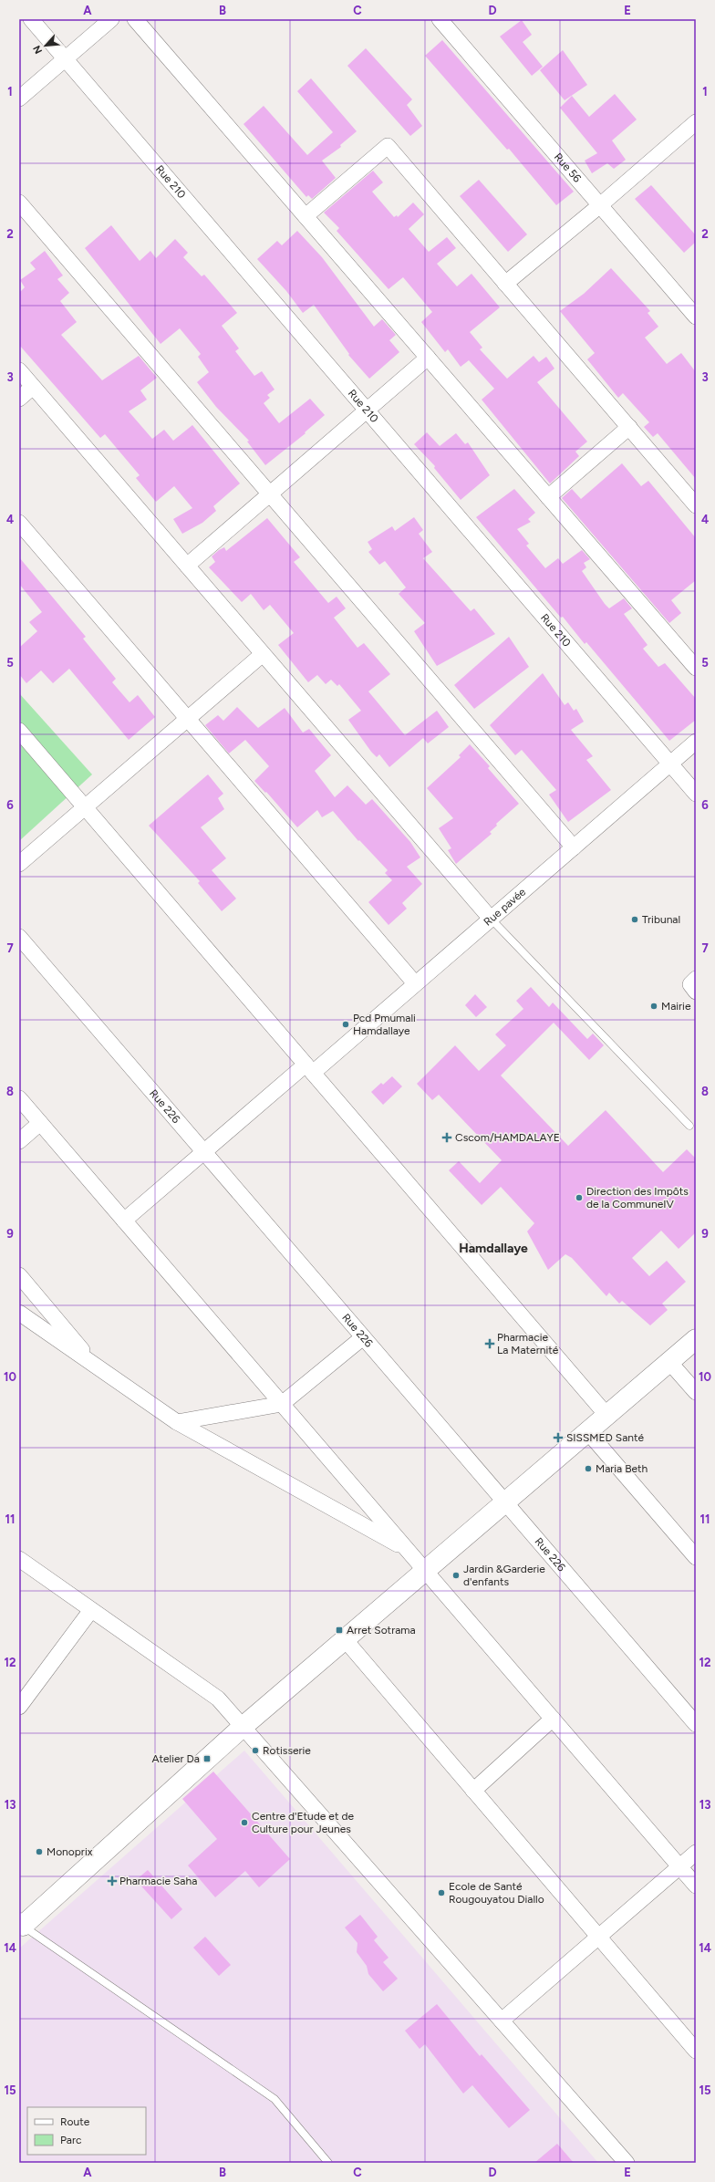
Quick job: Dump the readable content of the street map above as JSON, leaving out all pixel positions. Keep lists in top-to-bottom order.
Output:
{
  "streets": {
    "street": [
      "Rue 56",
      "Rue 210",
      "Rue pavée",
      "Rue 226"
    ]
  },
  "crossings": [
    ["Rue 210", "Rue pavée"],
    ["Rue pavée", "Rue 226"]
  ],
  "districts": ["Hamdallaye"],
  "places": {
    "other": [
      "Tribunal",
      "Mairie",
      "Pcd Pmumali Hamdallaye",
      "Direction des Impôts de la CommuneIV",
      "Maria Beth",
      "Jardin &Garderie d'enfants",
      "Rotisserie",
      "Centre d'Etude et de Culture pour Jeunes",
      "Monoprix",
      "Ecole de Santé Rougouyatou Diallo"
    ],
    "health": [
      "Cscom/HAMDALAYE",
      "Pharmacie La Maternité",
      "SISSMED Santé",
      "Pharmacie Saha"
    ],
    "transit": ["Arret Sotrama", "Atelier Da"]
  },
  "legend": ["Route", "Parc"],
  "north": "bottom left",
  "grid": {
    "columns": [
      "A",
      "B",
      "C",
      "D",
      "E"
    ],
    "rows": [
      "1",
      "2",
      "3",
      "4",
      "5",
      "6",
      "7",
      "8",
      "9",
      "10",
      "11",
      "12",
      "13",
      "14",
      "15"
    ]
  }
}
